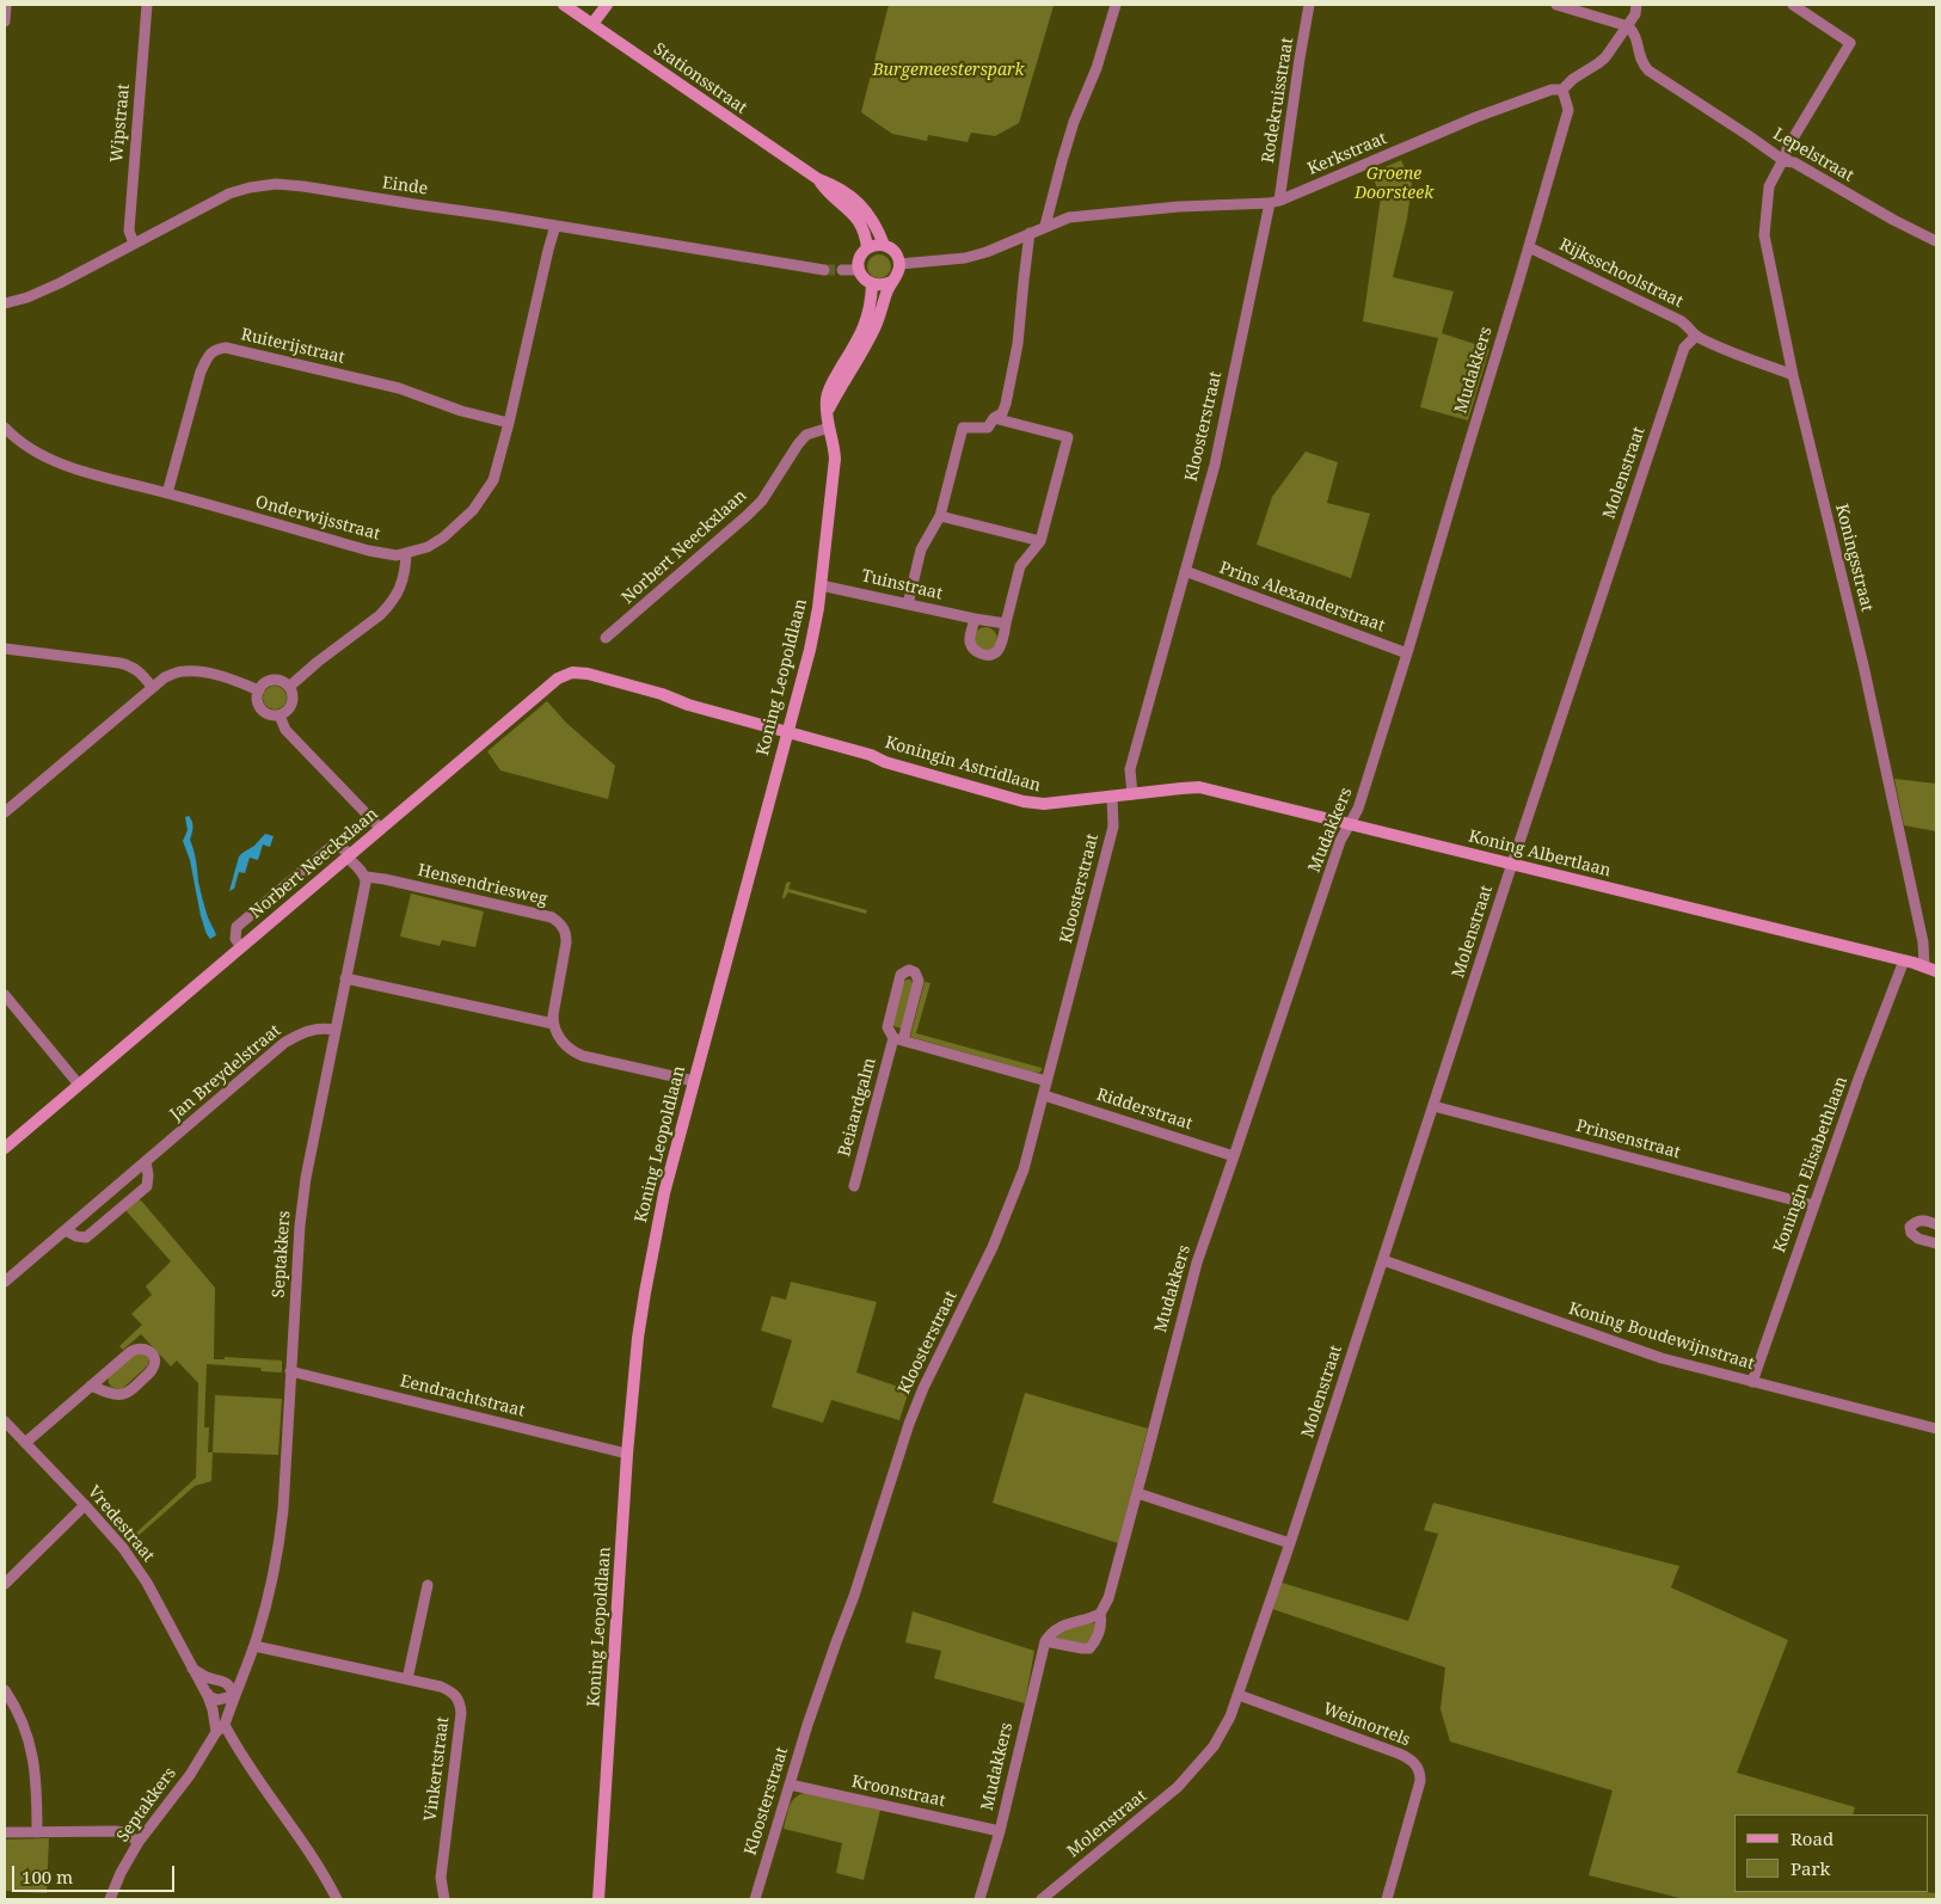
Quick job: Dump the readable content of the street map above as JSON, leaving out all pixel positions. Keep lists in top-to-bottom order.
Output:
{
  "streets": {
    "main road": [
      "Stationsstraat",
      "Norbert Neeckxlaan",
      "Koning Leopoldlaan",
      "Koningin Astridlaan",
      "Koning Albertlaan"
    ],
    "street": [
      "Rodekruisstraat",
      "Wipstraat",
      "Kerkstraat",
      "Lepelstraat",
      "Einde",
      "Rijksschoolstraat",
      "Ruiterijstraat",
      "Mudakkers",
      "Kloosterstraat",
      "Molenstraat",
      "Onderwijsstraat",
      "Koningsstraat",
      "Tuinstraat",
      "Prins Alexanderstraat",
      "Hensendriesweg",
      "Jan Breydelstraat",
      "Beiaardgalm",
      "Ridderstraat",
      "Prinsenstraat",
      "Koningin Elisabethlaan",
      "Septakkers",
      "Koning Boudewijnstraat",
      "Eendrachtstraat",
      "Vredestraat",
      "Weimortels",
      "Vinkertstraat",
      "Kroonstraat"
    ]
  },
  "crossings": [
    ["Stationsstraat", "Kerkstraat"],
    ["Rodekruisstraat", "Kerkstraat"],
    ["Rodekruisstraat", "Kloosterstraat"],
    ["Wipstraat", "Einde"],
    ["Kerkstraat", "Lepelstraat"],
    ["Kerkstraat", "Mudakkers"],
    ["Kerkstraat", "Kloosterstraat"],
    ["Lepelstraat", "Koningsstraat"],
    ["Einde", "Onderwijsstraat"],
    ["Rijksschoolstraat", "Mudakkers"],
    ["Rijksschoolstraat", "Molenstraat"],
    ["Rijksschoolstraat", "Koningsstraat"],
    ["Ruiterijstraat", "Onderwijsstraat"],
    ["Mudakkers", "Prins Alexanderstraat"],
    ["Mudakkers", "Koning Albertlaan"],
    ["Mudakkers", "Ridderstraat"],
    ["Mudakkers", "Kroonstraat"],
    ["Kloosterstraat", "Prins Alexanderstraat"],
    ["Kloosterstraat", "Koningin Astridlaan"],
    ["Kloosterstraat", "Koning Albertlaan"],
    ["Kloosterstraat", "Ridderstraat"],
    ["Kloosterstraat", "Kroonstraat"],
    ["Molenstraat", "Koning Albertlaan"],
    ["Molenstraat", "Prinsenstraat"],
    ["Molenstraat", "Koning Boudewijnstraat"],
    ["Molenstraat", "Weimortels"],
    ["Norbert Neeckxlaan", "Koning Leopoldlaan"],
    ["Norbert Neeckxlaan", "Koningin Astridlaan"],
    ["Koningsstraat", "Koning Albertlaan"],
    ["Tuinstraat", "Koning Leopoldlaan"],
    ["Koning Leopoldlaan", "Koningin Astridlaan"],
    ["Koning Leopoldlaan", "Eendrachtstraat"],
    ["Koningin Astridlaan", "Koning Albertlaan"],
    ["Koning Albertlaan", "Koningin Elisabethlaan"],
    ["Hensendriesweg", "Septakkers"],
    ["Jan Breydelstraat", "Septakkers"],
    ["Prinsenstraat", "Koningin Elisabethlaan"],
    ["Koningin Elisabethlaan", "Koning Boudewijnstraat"],
    ["Septakkers", "Eendrachtstraat"],
    ["Septakkers", "Vinkertstraat"]
  ],
  "parks": ["Burgemeesterspark", "Groene Doorsteek"],
  "legend": ["Road", "Park"],
  "scale_bar": "100 m"
}
